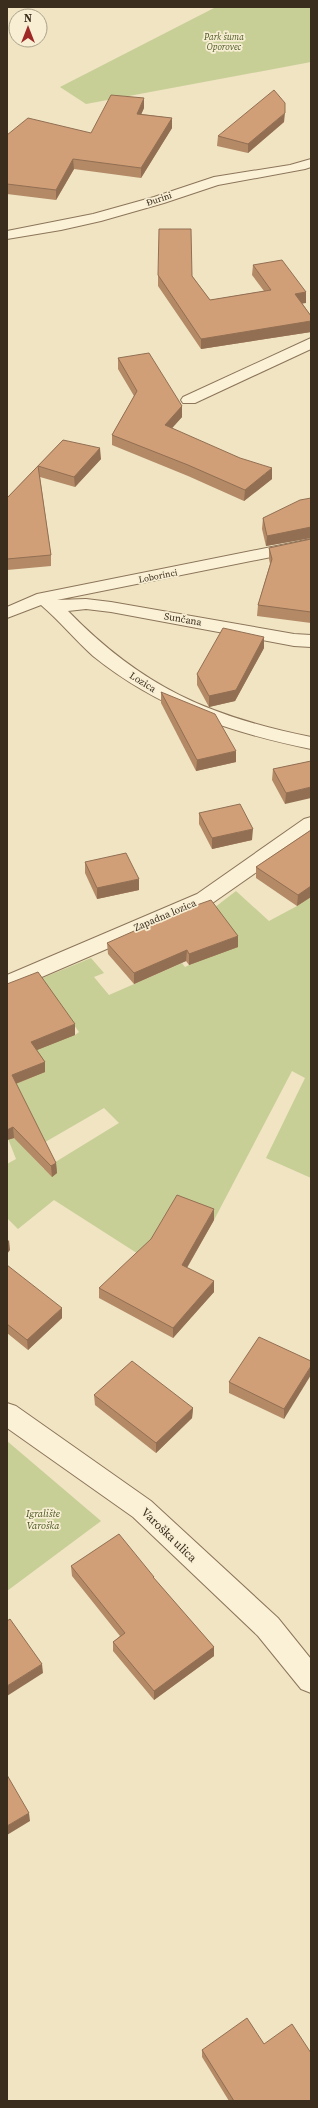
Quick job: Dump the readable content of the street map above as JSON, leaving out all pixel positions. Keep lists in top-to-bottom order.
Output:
{
  "streets": {
    "street": [
      "Đurini",
      "Loborinci",
      "Sunčana",
      "Lozica",
      "Zapadna lozica",
      "Varoška ulica"
    ]
  },
  "crossings": [
    ["Loborinci", "Sunčana"],
    ["Loborinci", "Lozica"],
    ["Sunčana", "Lozica"]
  ],
  "parks": ["Park šuma Oporovec", "Igralište Varoška"],
  "north": "top"
}
